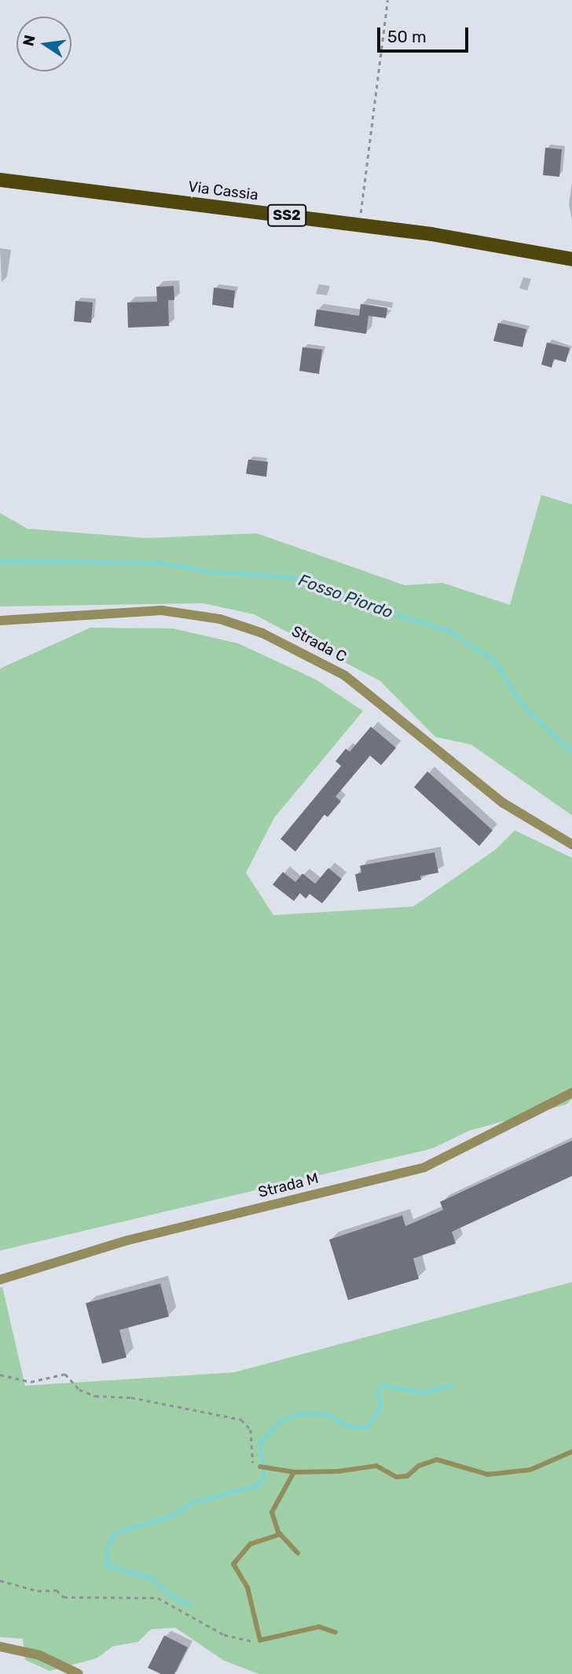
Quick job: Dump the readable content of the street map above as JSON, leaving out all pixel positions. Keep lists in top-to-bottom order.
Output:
{
  "streets": {
    "main road": ["Via Cassia", "SS2"],
    "street": ["Strada C", "Strada M"]
  },
  "water": ["Fosso Piordo"],
  "scale_bar": "50 m",
  "north": "left"
}
